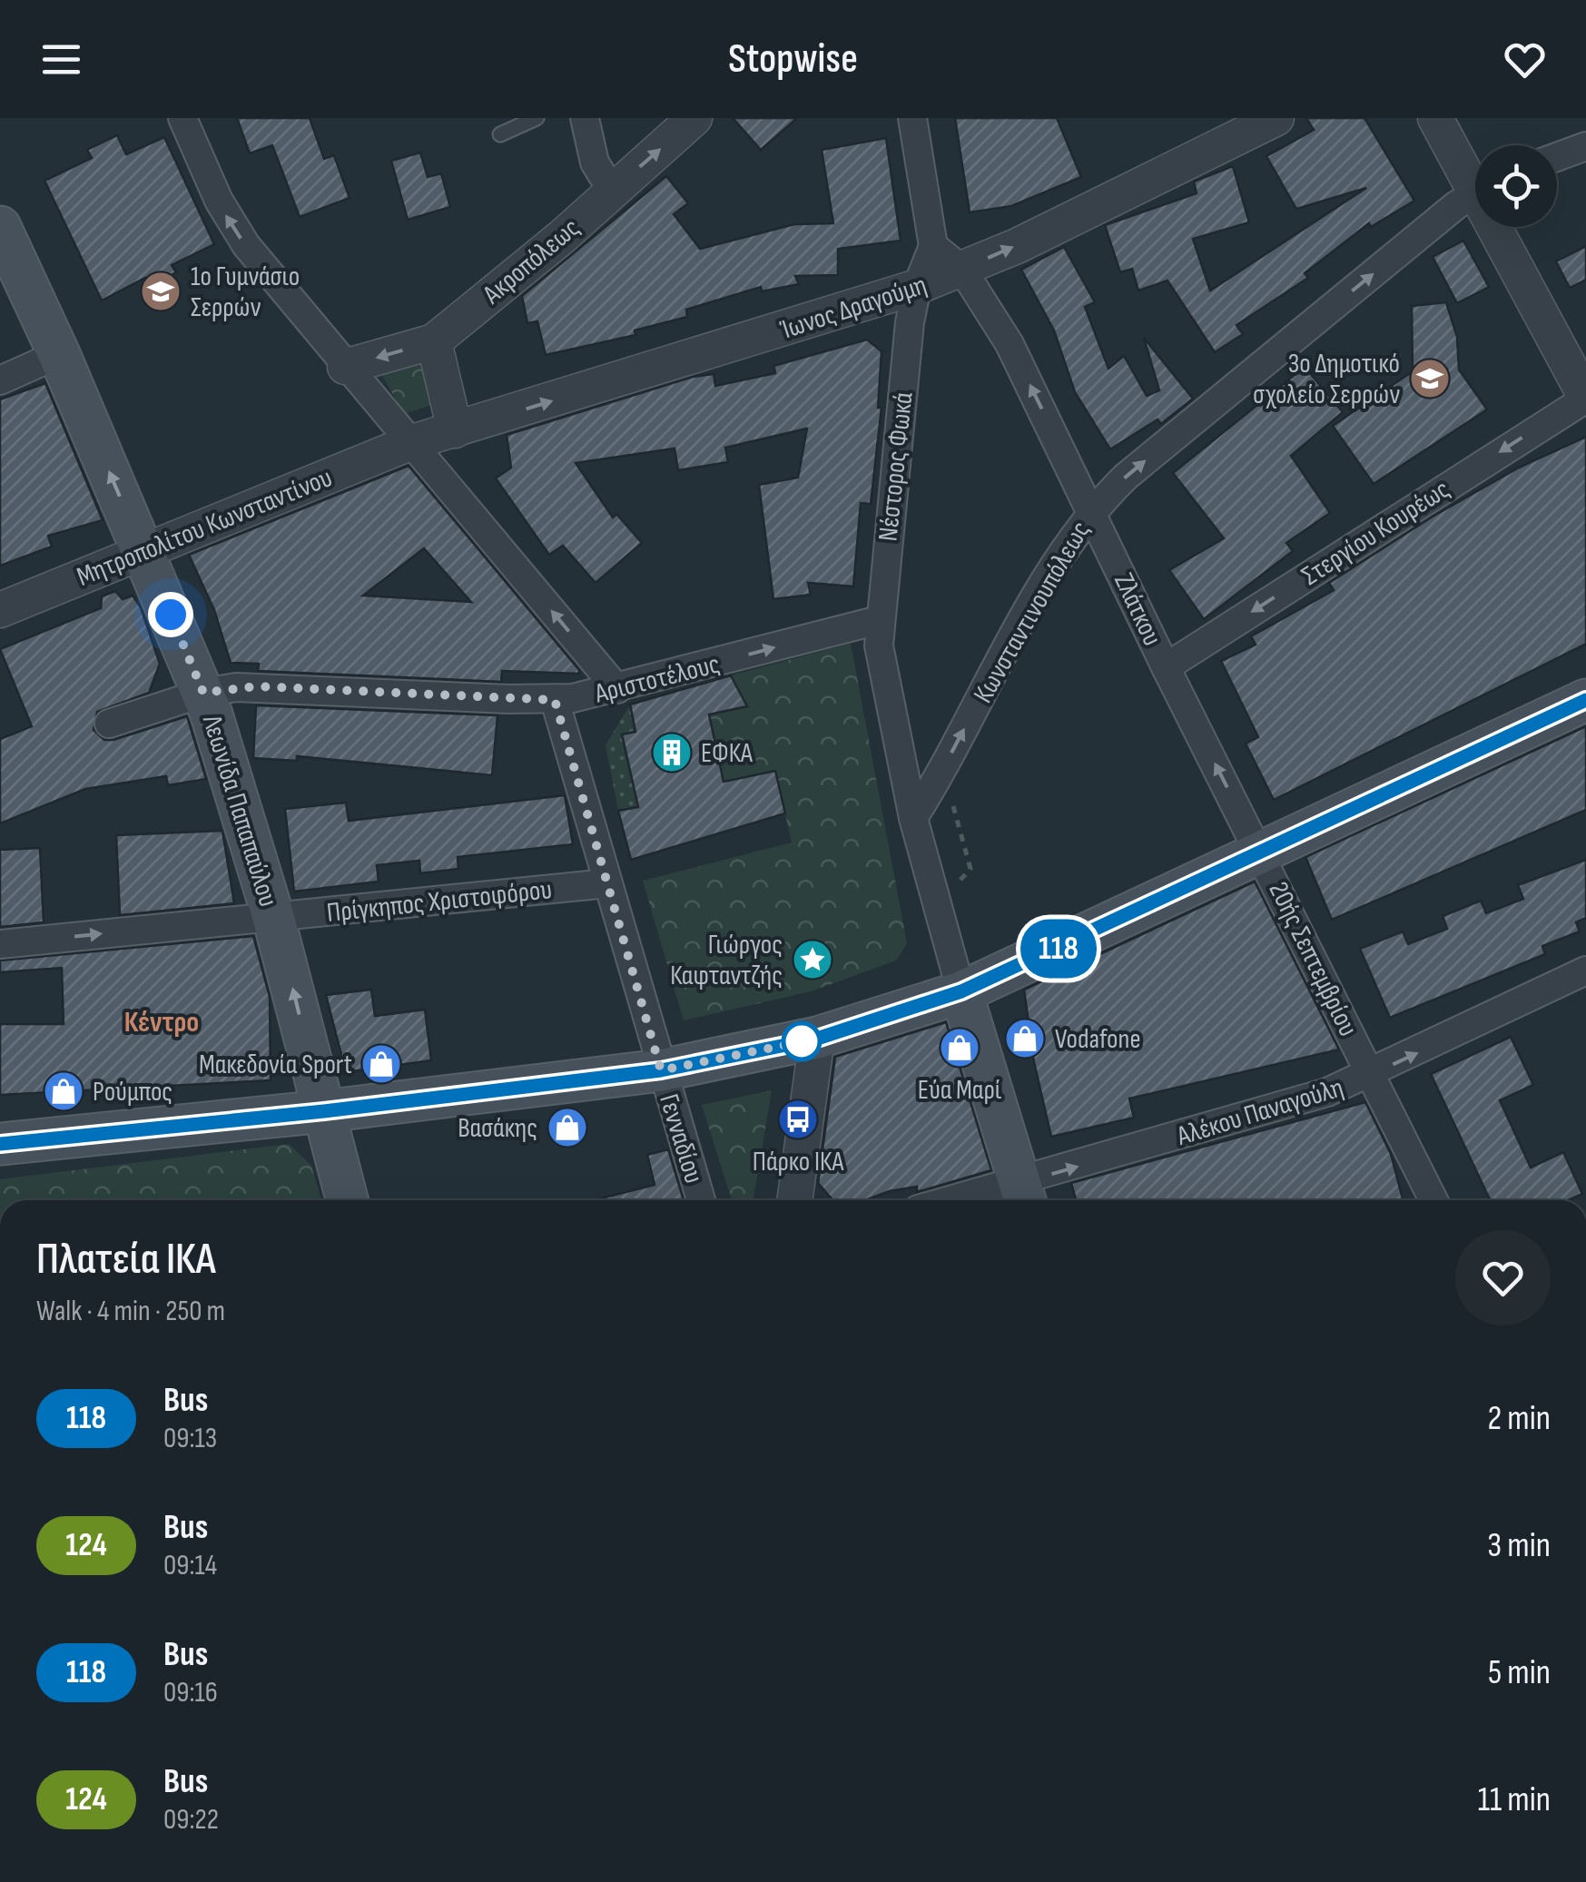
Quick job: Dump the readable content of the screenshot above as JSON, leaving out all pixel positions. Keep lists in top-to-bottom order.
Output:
{
  "streets": {
    "main road": ["Λεωνίδα Παπαπαύλου"],
    "street": [
      "Ακροπόλεως",
      "Ίωνος Δραγούμη",
      "Νέστορος Φωκά",
      "Μητροπολίτου Κωνσταντίνου",
      "Στεργίου Κουρέως",
      "Ζλάτκου",
      "Κωνσταντινουπόλεως",
      "Αριστοτέλους",
      "Πρίγκηπος Χριστοφόρου",
      "20ής Σεπτεμβρίου",
      "Αλέκου Παναγούλη",
      "Γενναδίου"
    ]
  },
  "crossings": [
    ["Ίωνος Δραγούμη", "Νέστορος Φωκά"],
    ["Ίωνος Δραγούμη", "Μητροπολίτου Κωνσταντίνου"],
    ["Ίωνος Δραγούμη", "Ζλάτκου"],
    ["Νέστορος Φωκά", "Κωνσταντινουπόλεως"],
    ["Νέστορος Φωκά", "Αριστοτέλους"],
    ["Μητροπολίτου Κωνσταντίνου", "Λεωνίδα Παπαπαύλου"],
    ["Στεργίου Κουρέως", "Ζλάτκου"],
    ["Ζλάτκου", "Κωνσταντινουπόλεως"],
    ["Ζλάτκου", "20ής Σεπτεμβρίου"],
    ["Αριστοτέλους", "Λεωνίδα Παπαπαύλου"],
    ["Αριστοτέλους", "Γενναδίου"],
    ["Λεωνίδα Παπαπαύλου", "Πρίγκηπος Χριστοφόρου"],
    ["Πρίγκηπος Χριστοφόρου", "Γενναδίου"],
    ["20ής Σεπτεμβρίου", "Αλέκου Παναγούλη"]
  ],
  "one_way": [
    "Ίωνος Δραγούμη",
    "Στεργίου Κουρέως",
    "Ζλάτκου",
    "Κωνσταντινουπόλεως",
    "Λεωνίδα Παπαπαύλου",
    "Πρίγκηπος Χριστοφόρου",
    "Αλέκου Παναγούλη"
  ],
  "districts": ["Κέντρο"],
  "places": {
    "school or university": ["1ο Γυμνάσιο Σερρών", "3ο Δημοτικό σχολείο Σερρών"],
    "building": ["ΕΦΚΑ"],
    "place": ["Γιώργος Καφταντζής"],
    "shop": [
      "Vodafone",
      "Εύα Μαρί",
      "Μακεδονία Sport",
      "Ρούμπος",
      "Βασάκης"
    ],
    "bus stop": ["Πάρκο ΙΚΑ"]
  },
  "lines": ["bus line 118"],
  "page": {
    "header": "Stopwise",
    "on_map": "118",
    "heading": ["Πλατεία ΙΚΑ", "Walk · 4 min · 250 m"],
    "list": [
      {
        "mark": "118",
        "name": "Bus",
        "note": "09:13",
        "value": "2 min"
      },
      {
        "mark": "124",
        "name": "Bus",
        "note": "09:14",
        "value": "3 min"
      },
      {
        "mark": "118",
        "name": "Bus",
        "note": "09:16",
        "value": "5 min"
      },
      {
        "mark": "124",
        "name": "Bus",
        "note": "09:22",
        "value": "11 min"
      }
    ]
  }
}
